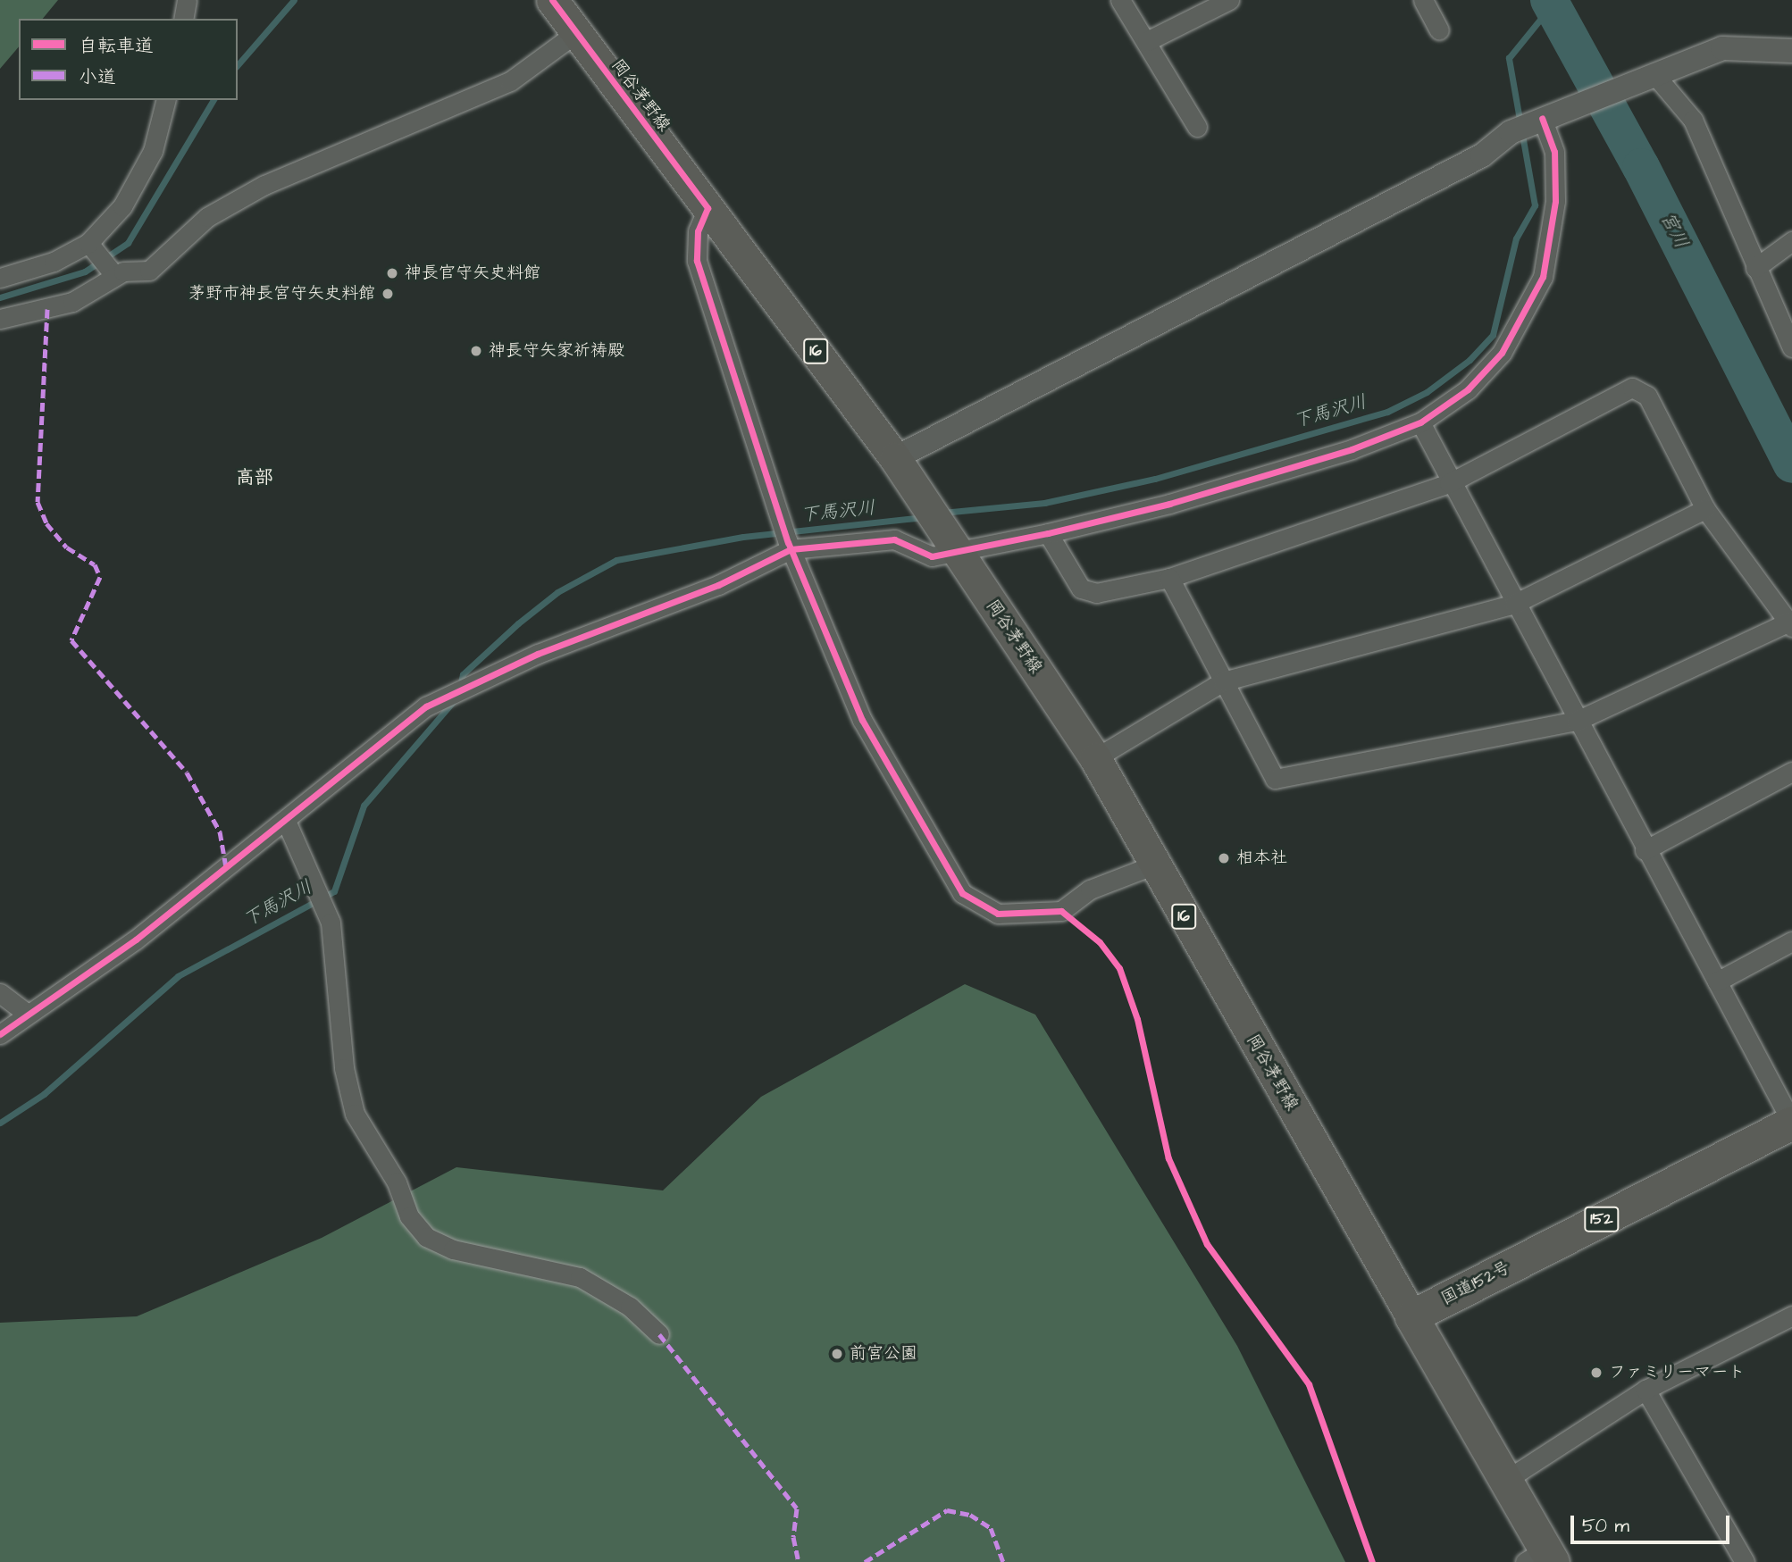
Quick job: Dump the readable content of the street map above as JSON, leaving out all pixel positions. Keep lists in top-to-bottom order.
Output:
{
  "streets": {
    "highway": ["152", "国道152号"],
    "main road": ["岡谷茅野線", "16"]
  },
  "crossings": [
    ["岡谷茅野線", "国道152号"]
  ],
  "districts": ["高部"],
  "water": ["宮川", "下馬沢川"],
  "places": [
    "神長官守矢史料館",
    "茅野市神長宮守矢史料館",
    "神長守矢家祈祷殿",
    "相本社",
    "前宮公園",
    "ファミリーマート"
  ],
  "legend": ["自転車道", "小道"],
  "scale_bar": "50 m"
}
